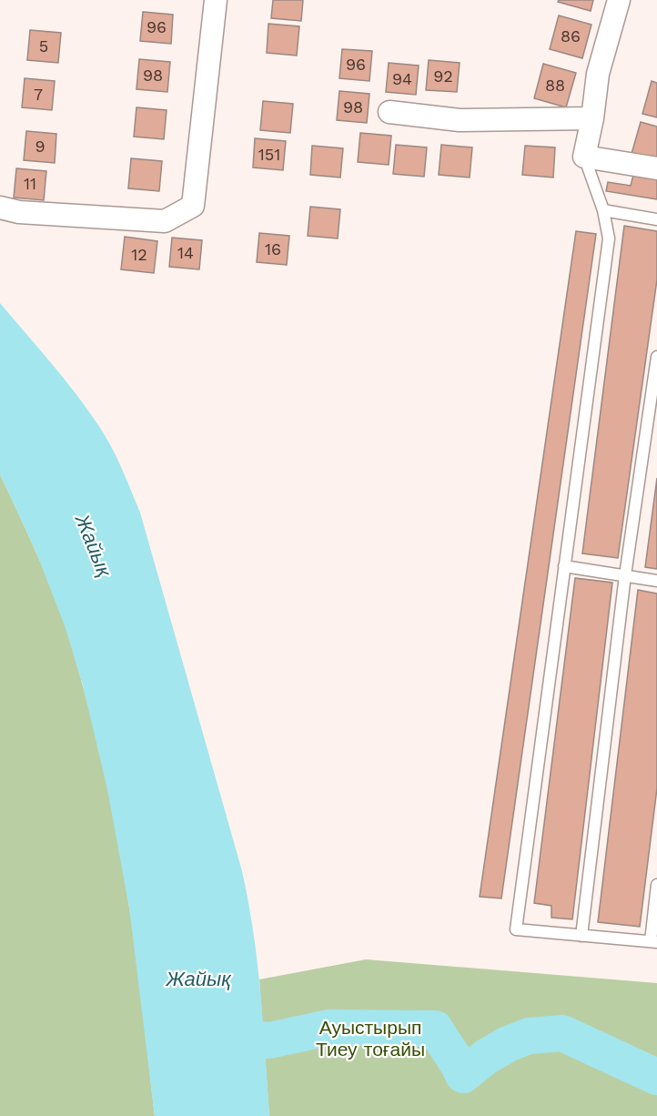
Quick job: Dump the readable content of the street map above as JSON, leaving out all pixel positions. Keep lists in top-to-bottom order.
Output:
{
  "water": ["Жайық"],
  "parks": ["Ауыстырып Тиеу тоғайы"],
  "house_numbers": [
    "96",
    "86",
    "5",
    "96",
    "98",
    "92",
    "94",
    "88",
    "7",
    "98",
    "9",
    "151",
    "11",
    "16",
    "14",
    "12"
  ]
}
